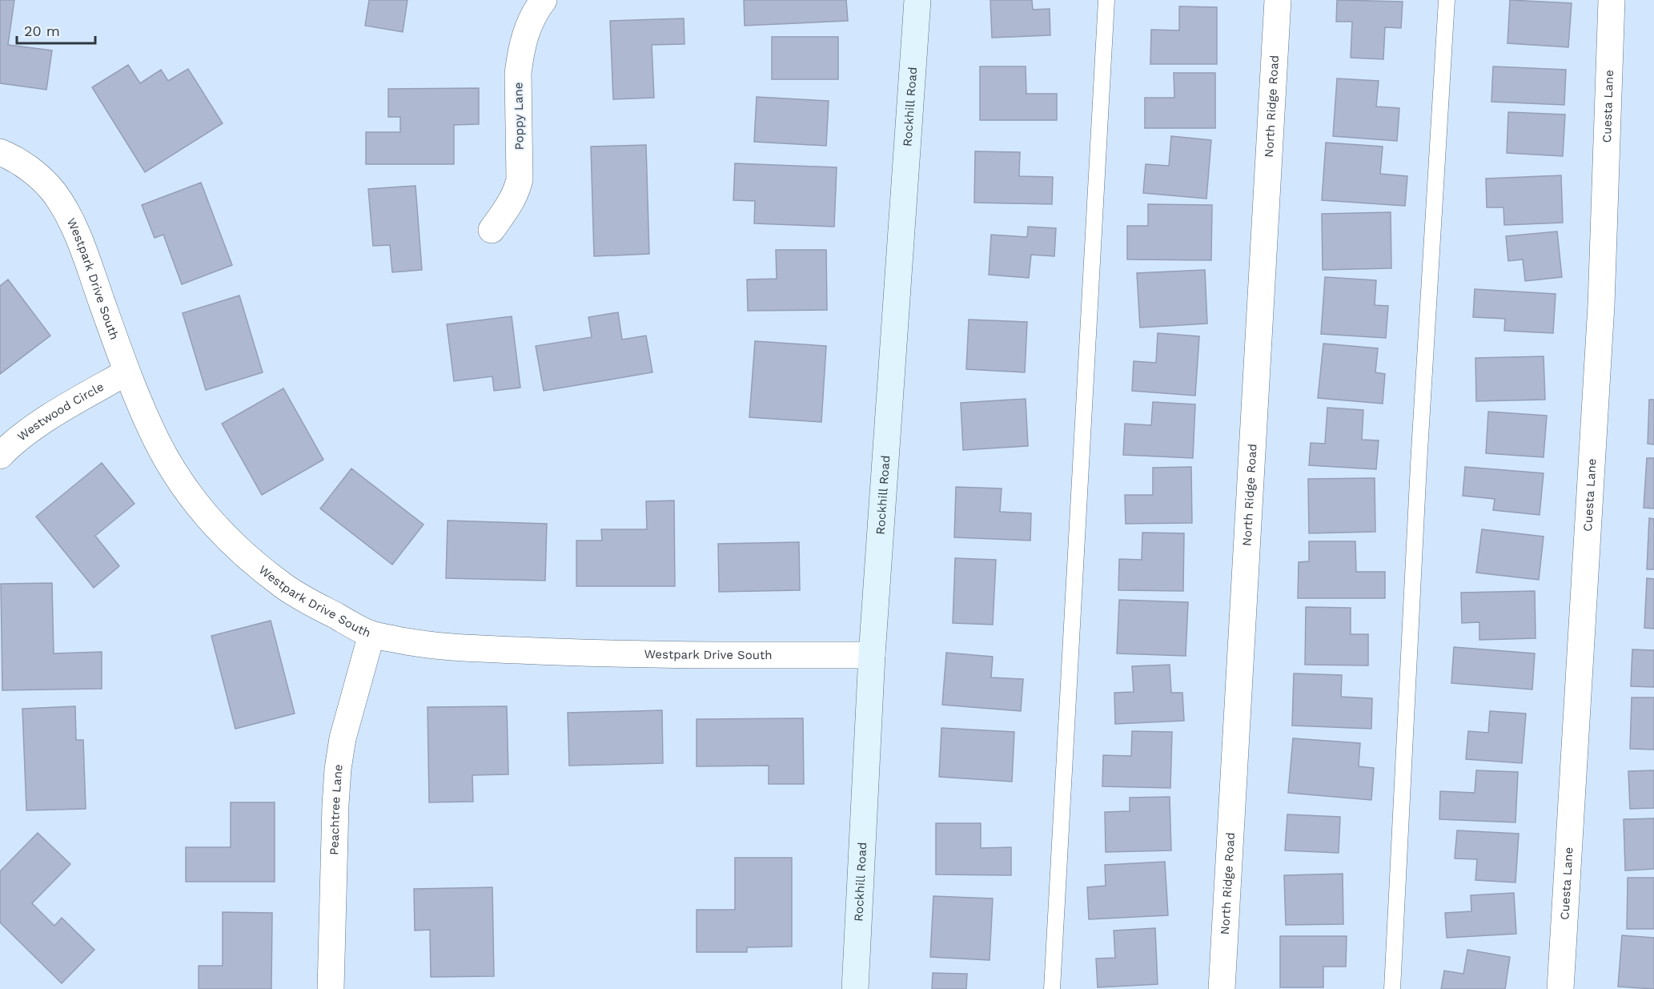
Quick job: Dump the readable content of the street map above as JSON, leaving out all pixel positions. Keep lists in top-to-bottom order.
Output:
{
  "streets": {
    "street": [
      "Rockhill Road",
      "North Ridge Road",
      "Cuesta Lane",
      "Poppy Lane",
      "Westpark Drive South",
      "Westwood Circle",
      "Peachtree Lane"
    ]
  },
  "crossings": [
    ["Rockhill Road", "Westpark Drive South"],
    ["Westpark Drive South", "Westwood Circle"],
    ["Westpark Drive South", "Peachtree Lane"]
  ],
  "scale_bar": "20 m"
}
